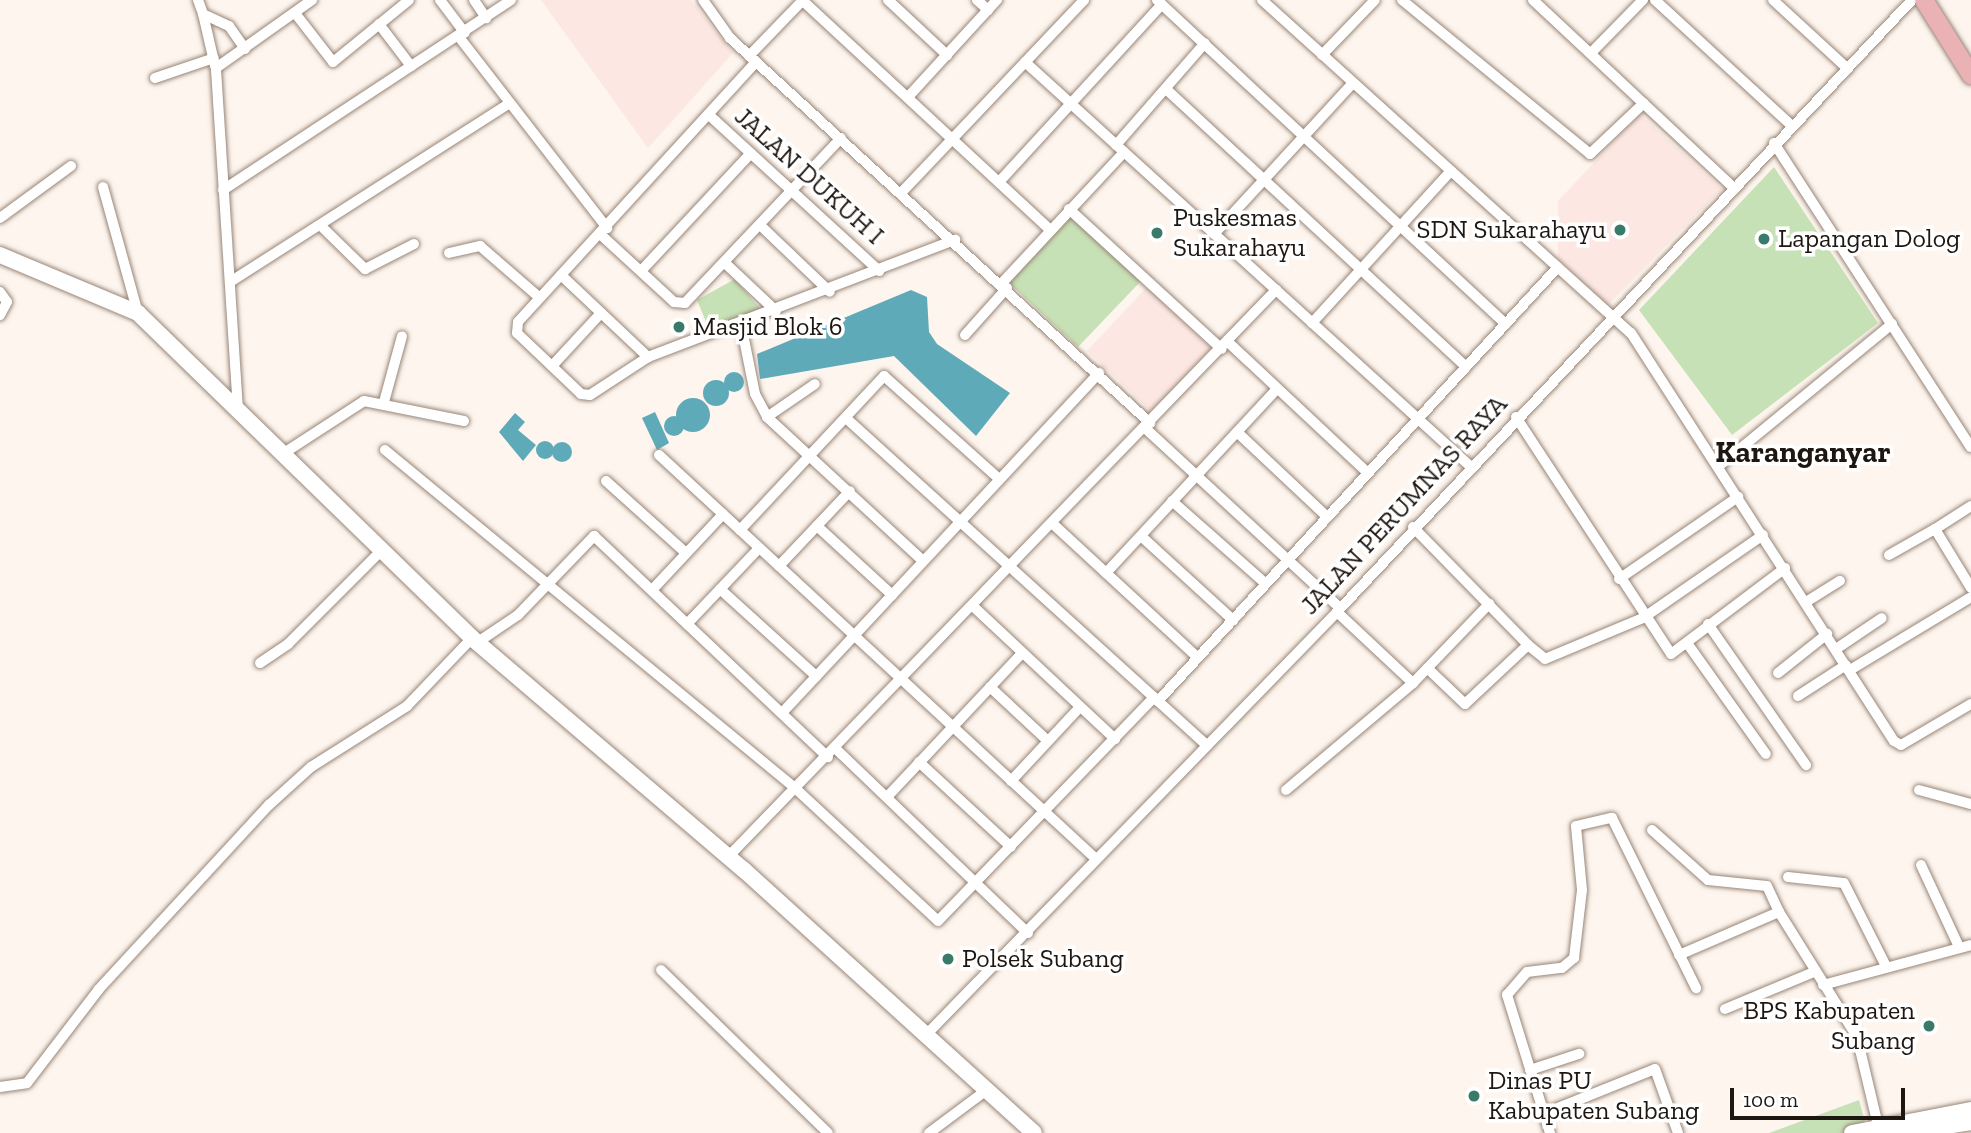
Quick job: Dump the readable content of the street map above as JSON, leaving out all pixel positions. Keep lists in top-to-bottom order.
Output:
{
  "streets": {
    "street": ["JALAN DUKUH I", "JALAN PERUMNAS RAYA"]
  },
  "districts": ["Karanganyar"],
  "places": [
    "SDN Sukarahayu",
    "Puskesmas Sukarahayu",
    "Lapangan Dolog",
    "Masjid Blok 6",
    "Polsek Subang",
    "BPS Kabupaten Subang",
    "Dinas PU Kabupaten Subang"
  ],
  "scale_bar": "100 m"
}
